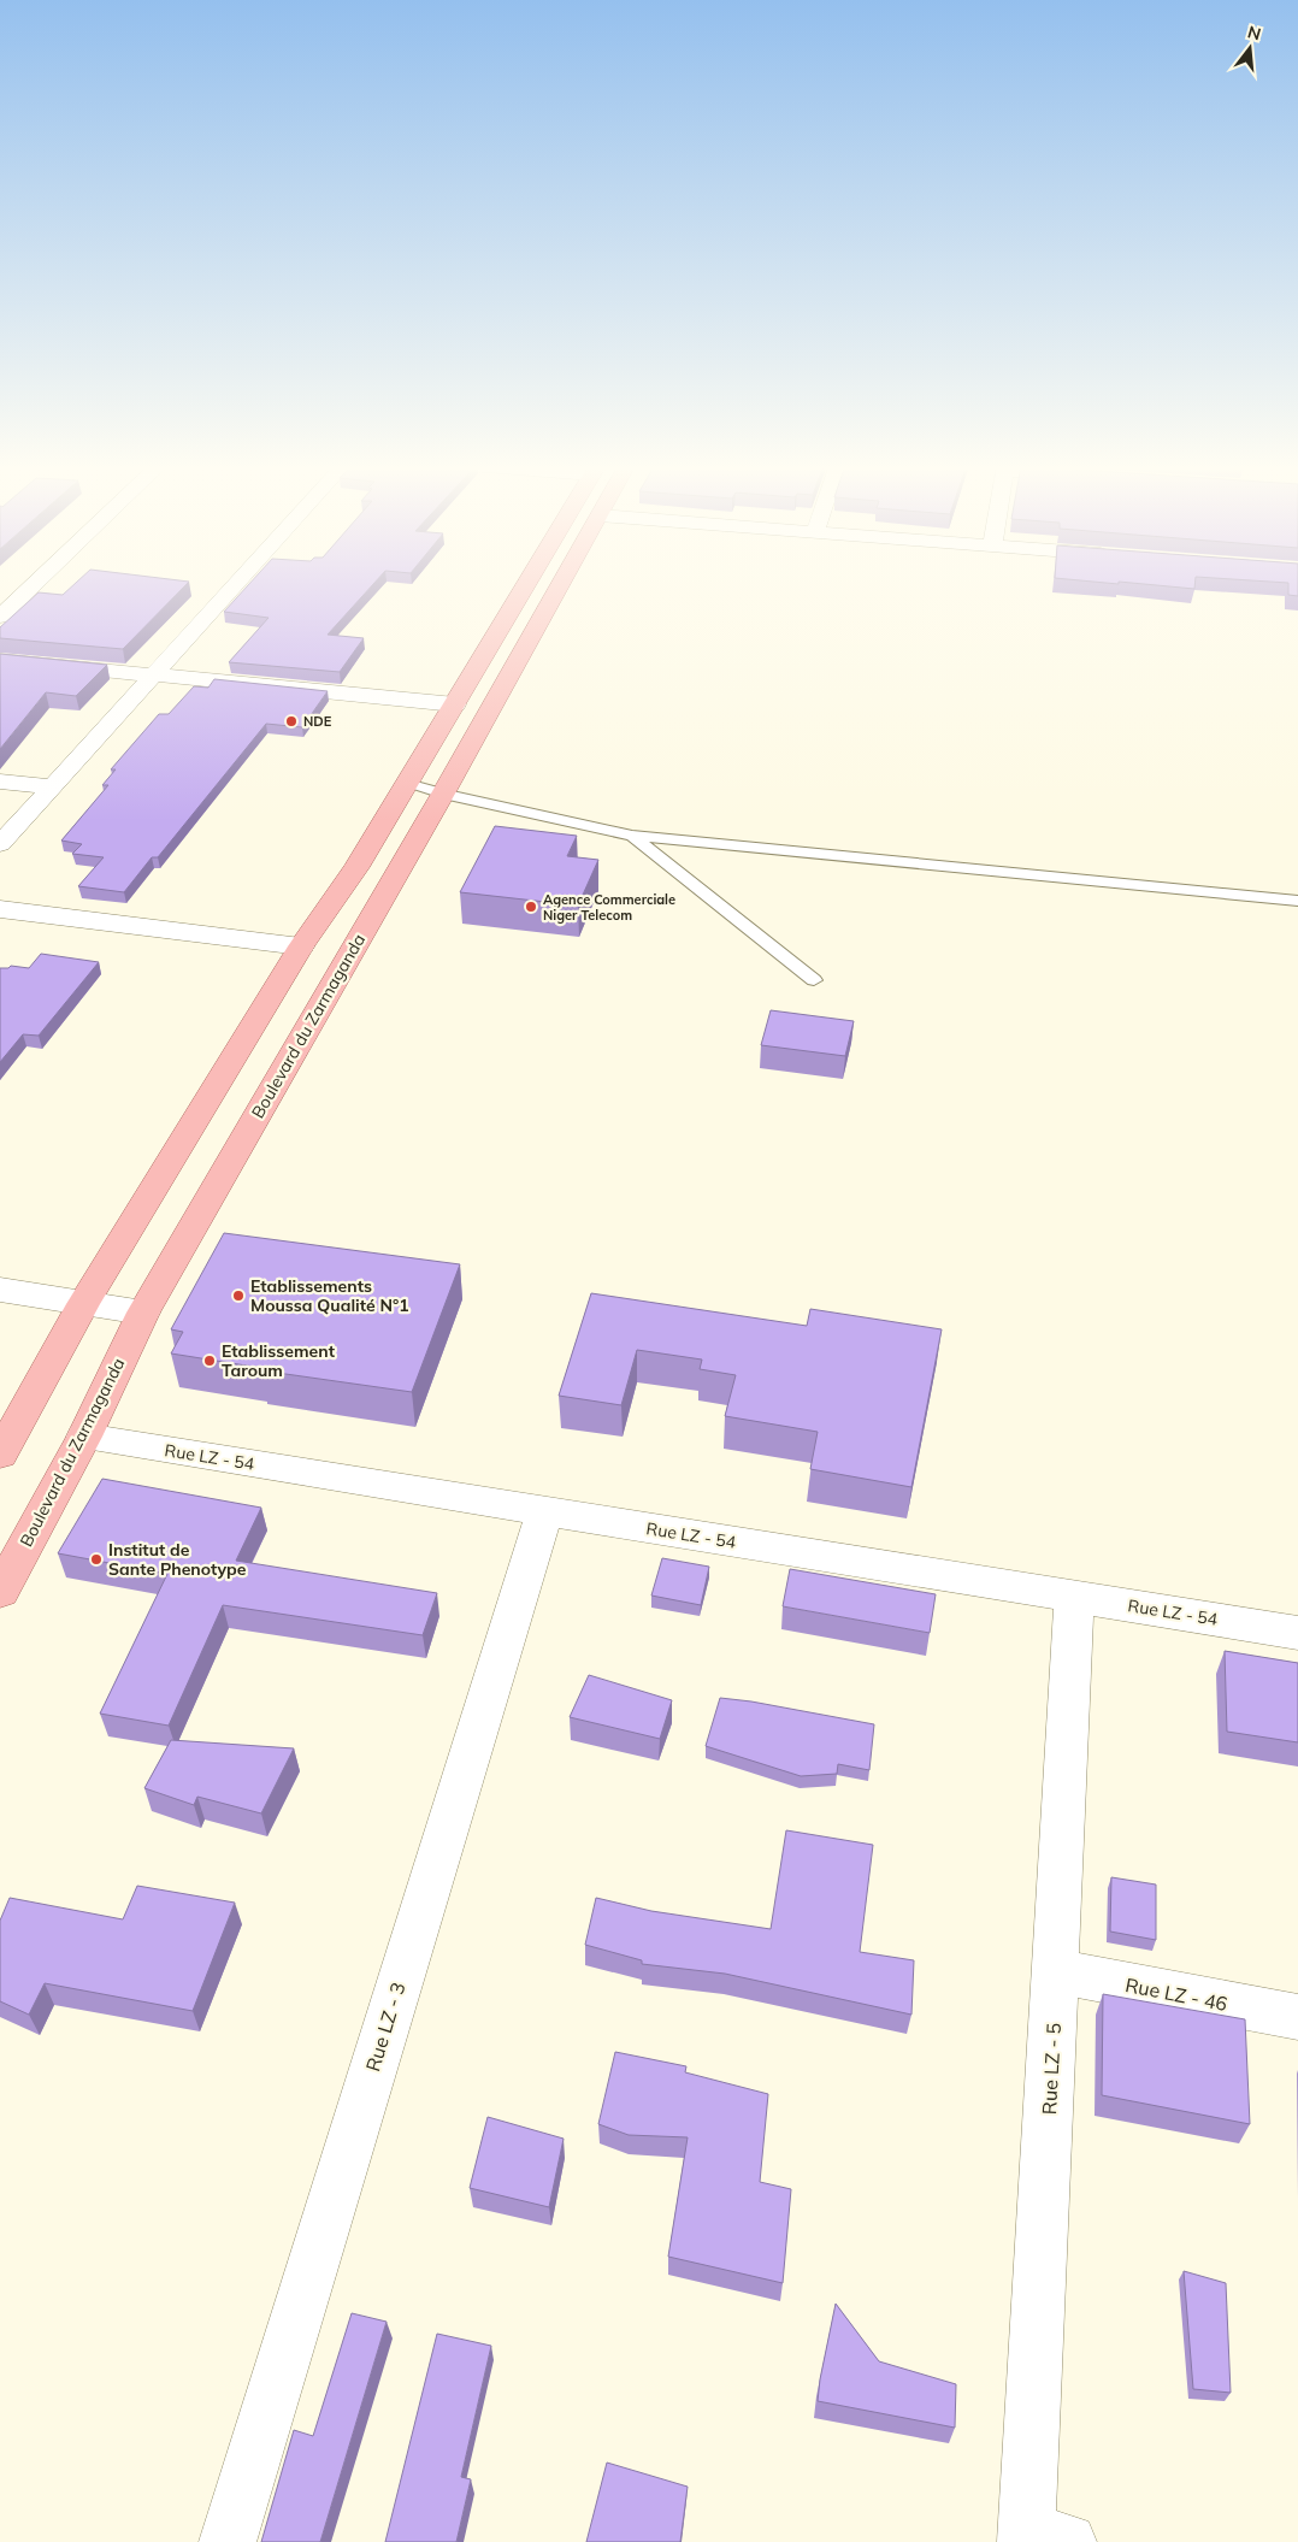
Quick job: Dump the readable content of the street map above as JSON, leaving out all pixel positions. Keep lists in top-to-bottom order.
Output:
{
  "streets": {
    "main road": ["Boulevard du Zarmaganda"],
    "street": [
      "Rue LZ - 54",
      "Rue LZ - 46",
      "Rue LZ - 3",
      "Rue LZ - 5"
    ]
  },
  "crossings": [
    ["Boulevard du Zarmaganda", "Rue LZ - 54"],
    ["Rue LZ - 54", "Rue LZ - 3"],
    ["Rue LZ - 54", "Rue LZ - 5"],
    ["Rue LZ - 46", "Rue LZ - 5"]
  ],
  "places": [
    "NDE",
    "Agence Commerciale Niger Telecom",
    "Etablissements Moussa Qualité N°1",
    "Etablissement Taroum",
    "Institut de Sante Phenotype"
  ],
  "north": "top"
}
